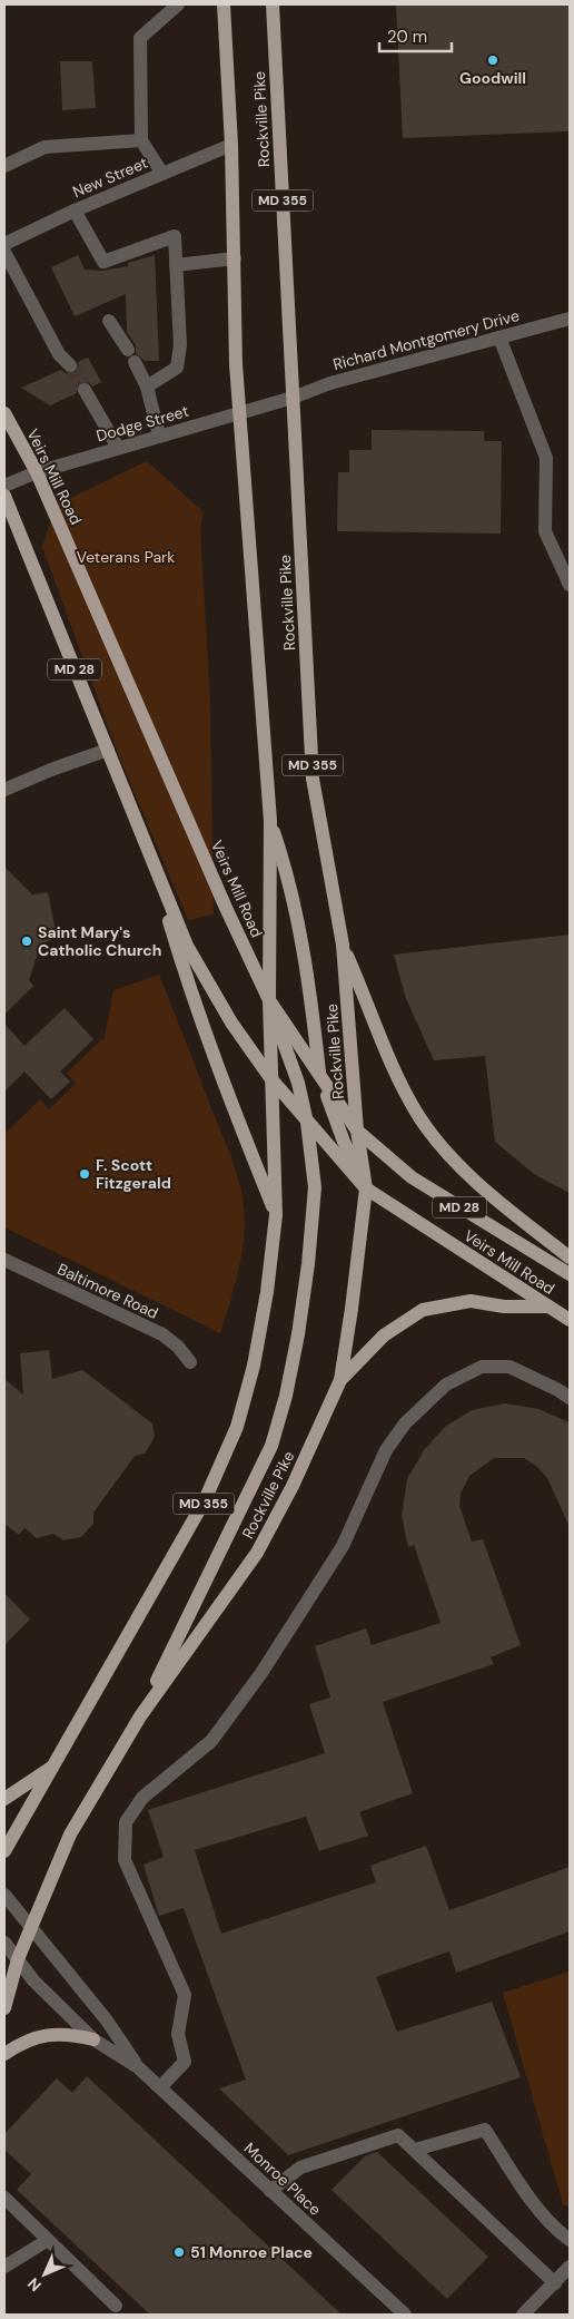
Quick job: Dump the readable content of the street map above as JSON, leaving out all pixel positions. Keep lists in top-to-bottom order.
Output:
{
  "streets": {
    "main road": [
      "Rockville Pike",
      "MD 355",
      "Veirs Mill Road",
      "MD 28"
    ],
    "street": [
      "New Street",
      "Richard Montgomery Drive",
      "Dodge Street",
      "Baltimore Road",
      "Monroe Place"
    ]
  },
  "crossings": [
    ["Rockville Pike", "New Street"],
    ["Rockville Pike", "Richard Montgomery Drive"],
    ["Rockville Pike", "Dodge Street"],
    ["Rockville Pike", "Veirs Mill Road"],
    ["Rockville Pike", "Monroe Place"],
    ["Richard Montgomery Drive", "Dodge Street"],
    ["Dodge Street", "Veirs Mill Road"]
  ],
  "parks": ["Veterans Park"],
  "places": [
    "Goodwill",
    "Saint Mary's Catholic Church",
    "F. Scott Fitzgerald",
    "51 Monroe Place"
  ],
  "scale_bar": "20 m",
  "north": "bottom left"
}
